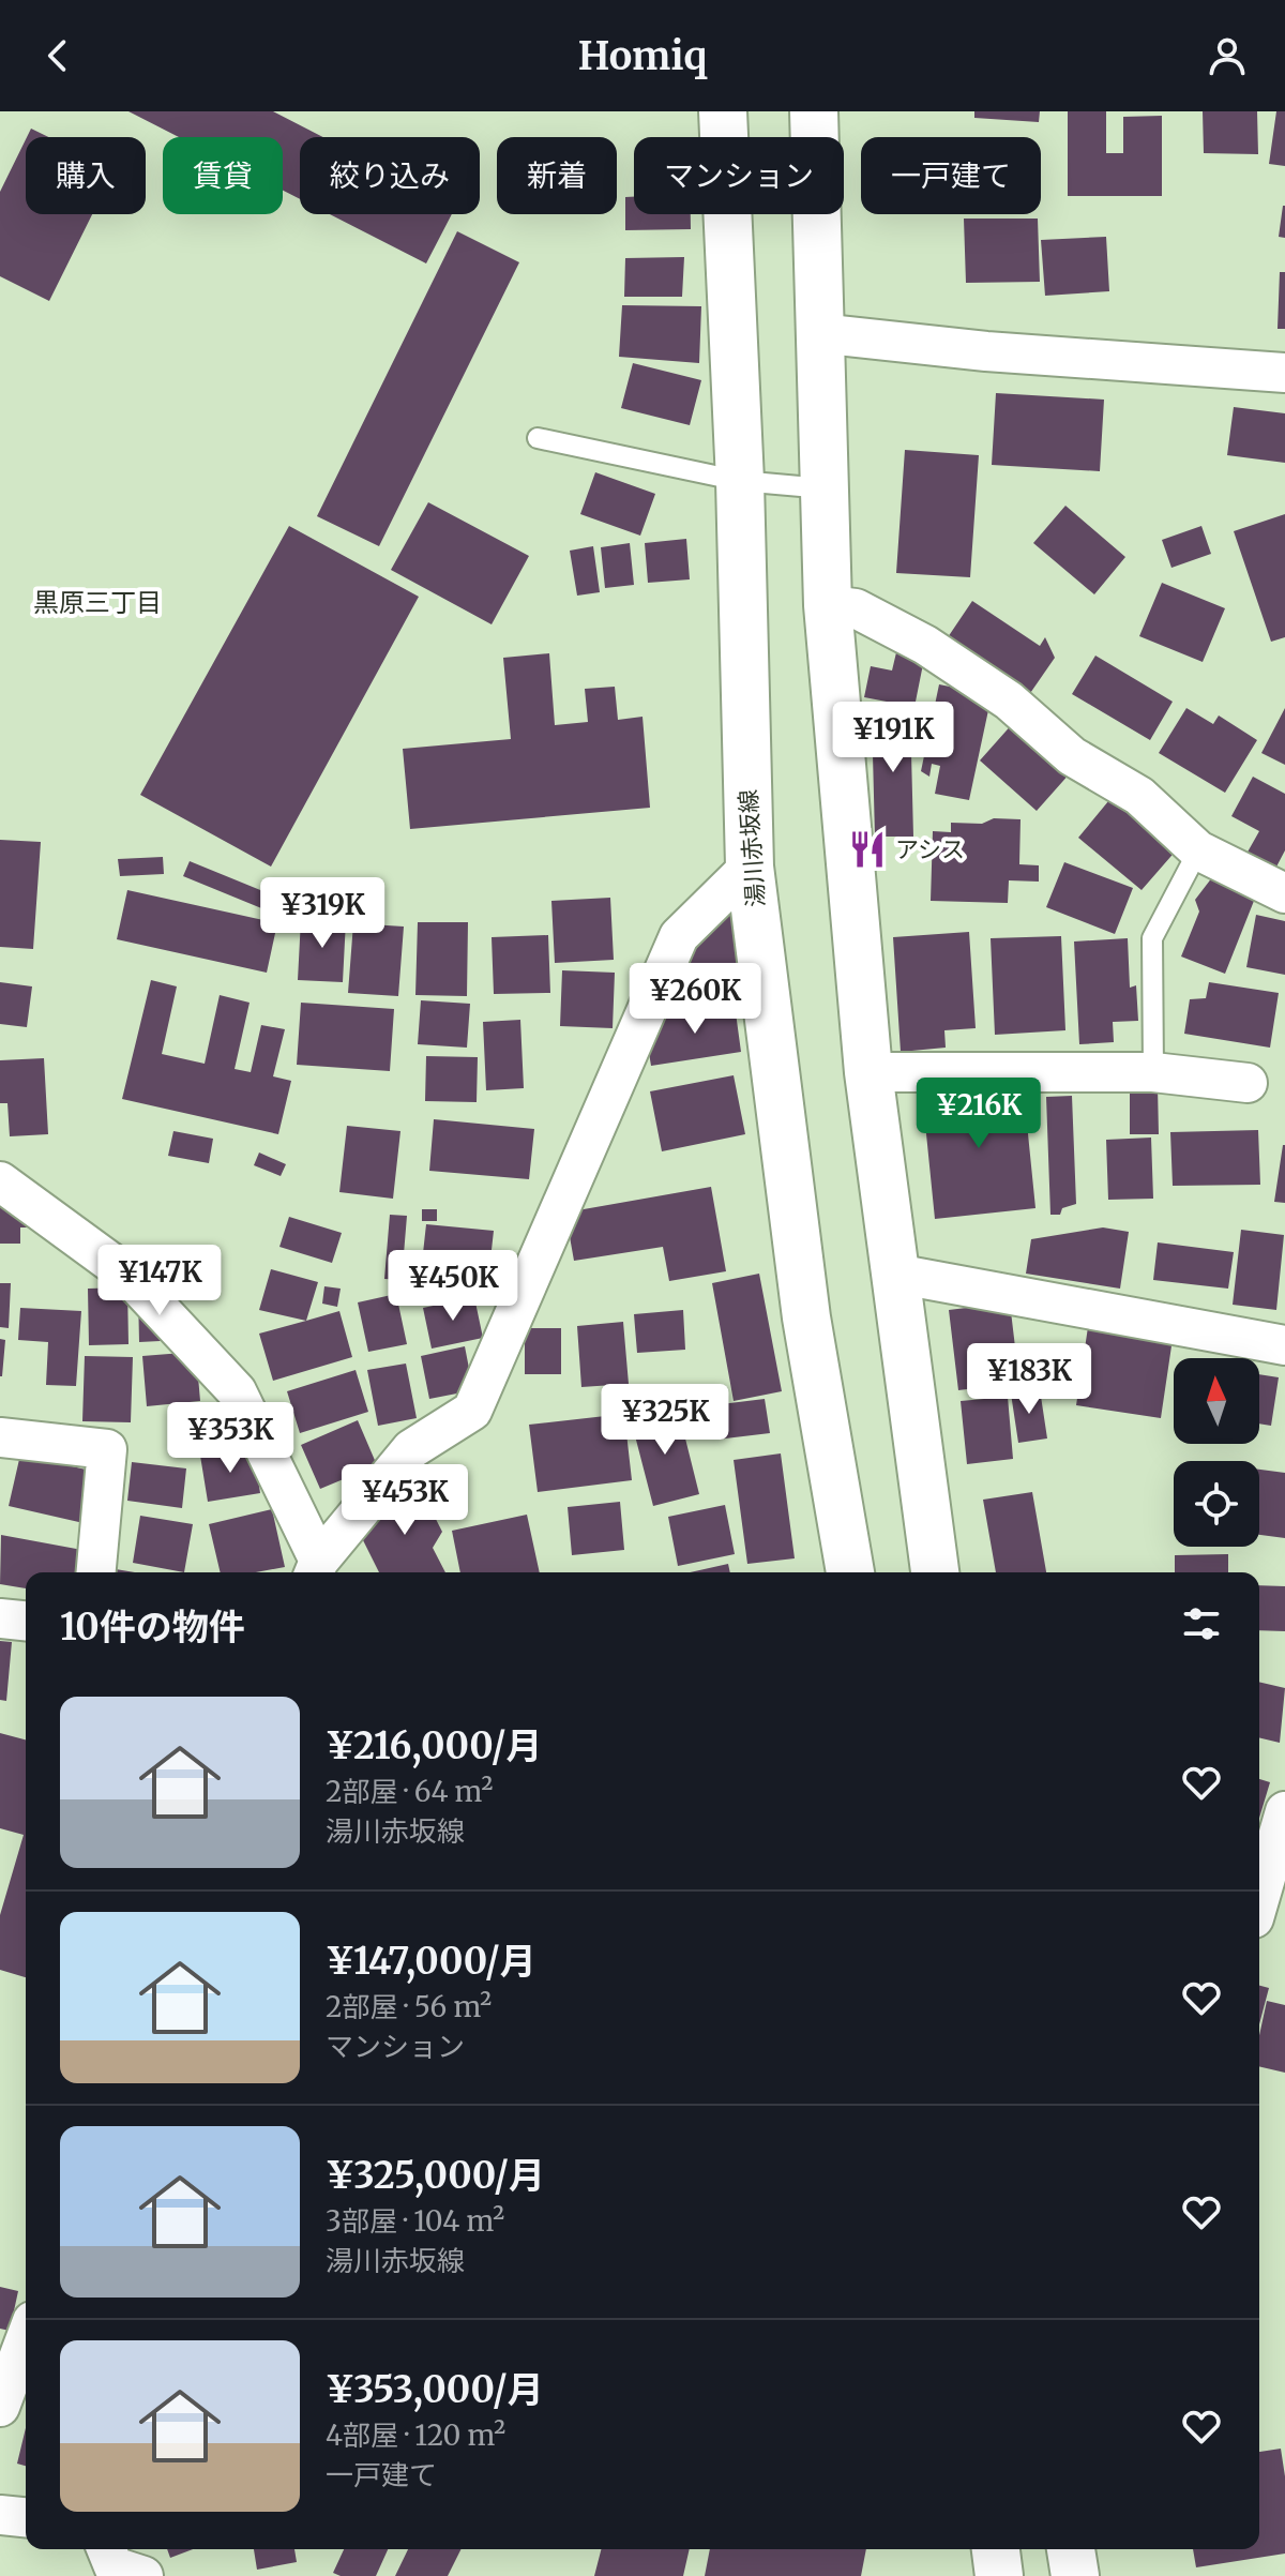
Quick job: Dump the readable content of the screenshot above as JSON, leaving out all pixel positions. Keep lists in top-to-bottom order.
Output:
{
  "streets": {
    "main road": ["湯川赤坂線"]
  },
  "districts": ["黒原三丁目"],
  "places": {
    "restaurant": ["アシス"]
  },
  "north": "top",
  "page": {
    "header": "Homiq",
    "chip": [
      "購入",
      "賃貸",
      "絞り込み",
      "新着",
      "マンション",
      "一戸建て"
    ],
    "price": [
      "¥191K",
      "¥319K",
      "¥260K",
      "¥216K",
      "¥147K",
      "¥450K",
      "¥183K",
      "¥325K",
      "¥353K",
      "¥453K"
    ],
    "heading": "10件の物件",
    "list": [
      {
        "name": "¥216,000/月",
        "note": "2部屋 · 64 m² · 湯川赤坂線"
      },
      {
        "name": "¥147,000/月",
        "note": "2部屋 · 56 m² · マンション"
      },
      {
        "name": "¥325,000/月",
        "note": "3部屋 · 104 m² · 湯川赤坂線"
      },
      {
        "name": "¥353,000/月",
        "note": "4部屋 · 120 m² · 一戸建て"
      }
    ]
  }
}
